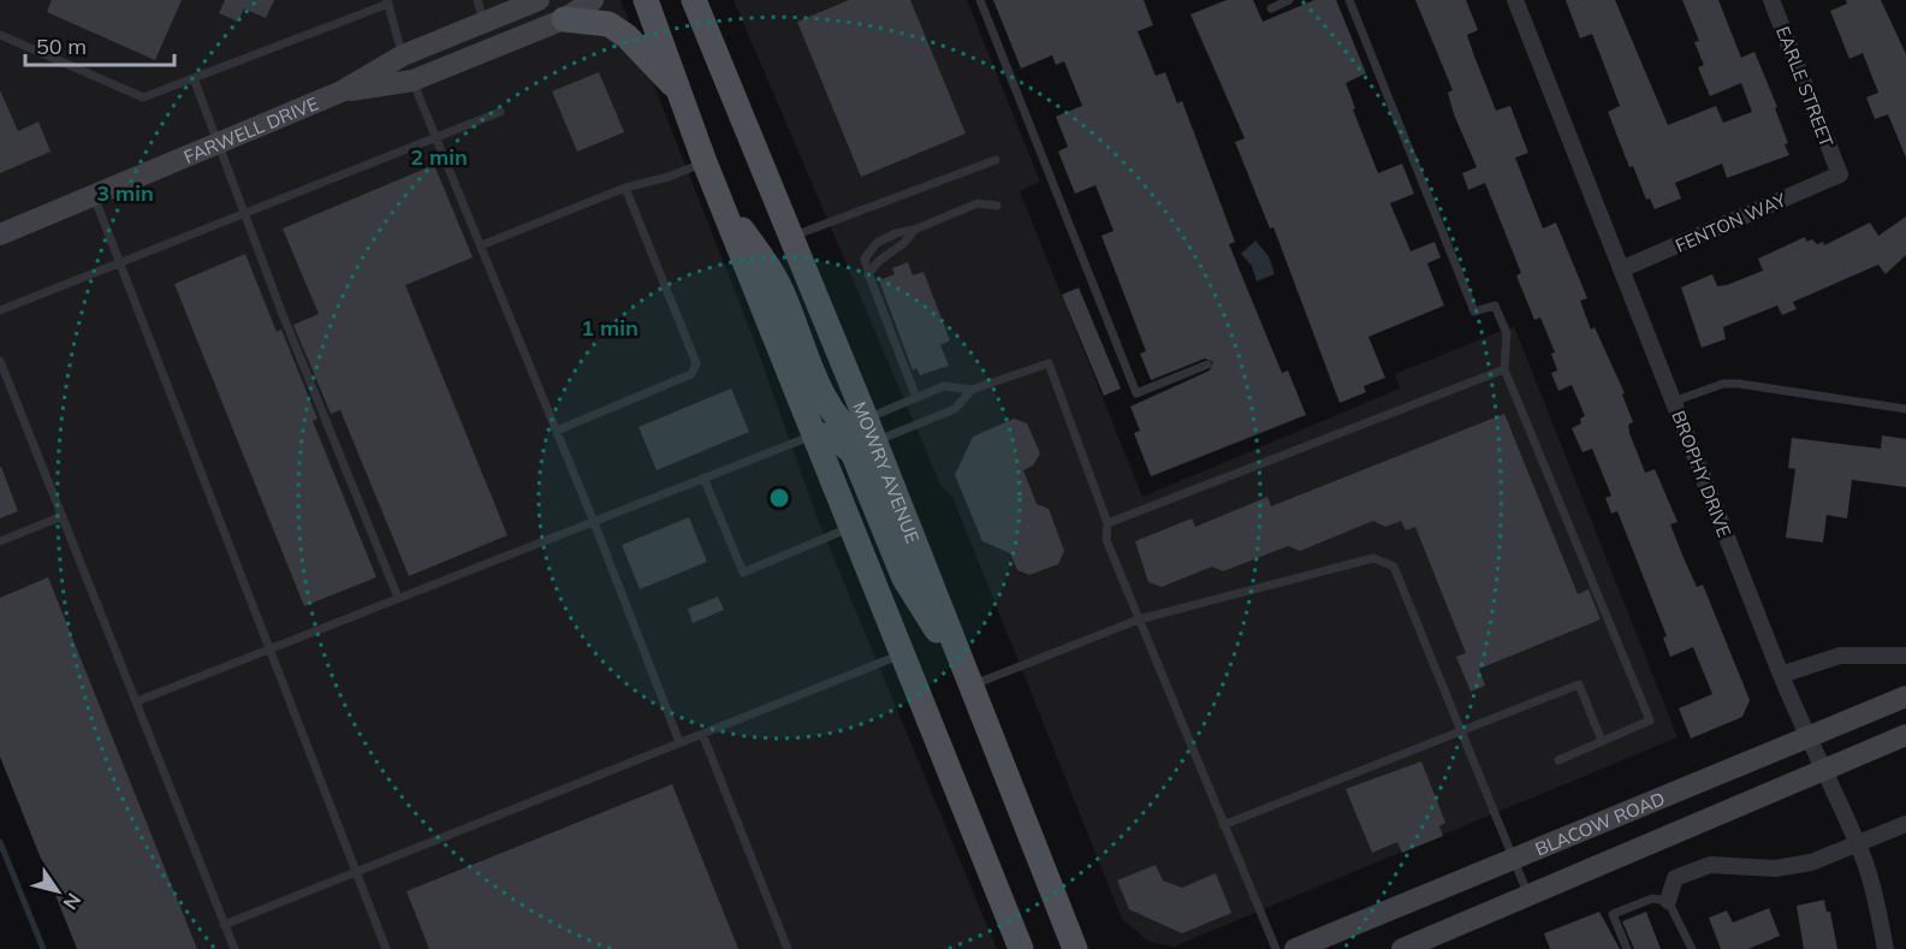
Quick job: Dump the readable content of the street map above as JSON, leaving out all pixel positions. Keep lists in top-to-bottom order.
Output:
{
  "streets": {
    "main road": ["FARWELL DRIVE", "MOWRY AVENUE", "BLACOW ROAD"],
    "street": ["EARLE STREET", "FENTON WAY", "BROPHY DRIVE"]
  },
  "crossings": [
    ["EARLE STREET", "FENTON WAY"],
    ["FENTON WAY", "BROPHY DRIVE"],
    ["BROPHY DRIVE", "BLACOW ROAD"]
  ],
  "scale_bar": "50 m",
  "north": "bottom right",
  "rings": ["2 min", "3 min", "1 min"]
}
